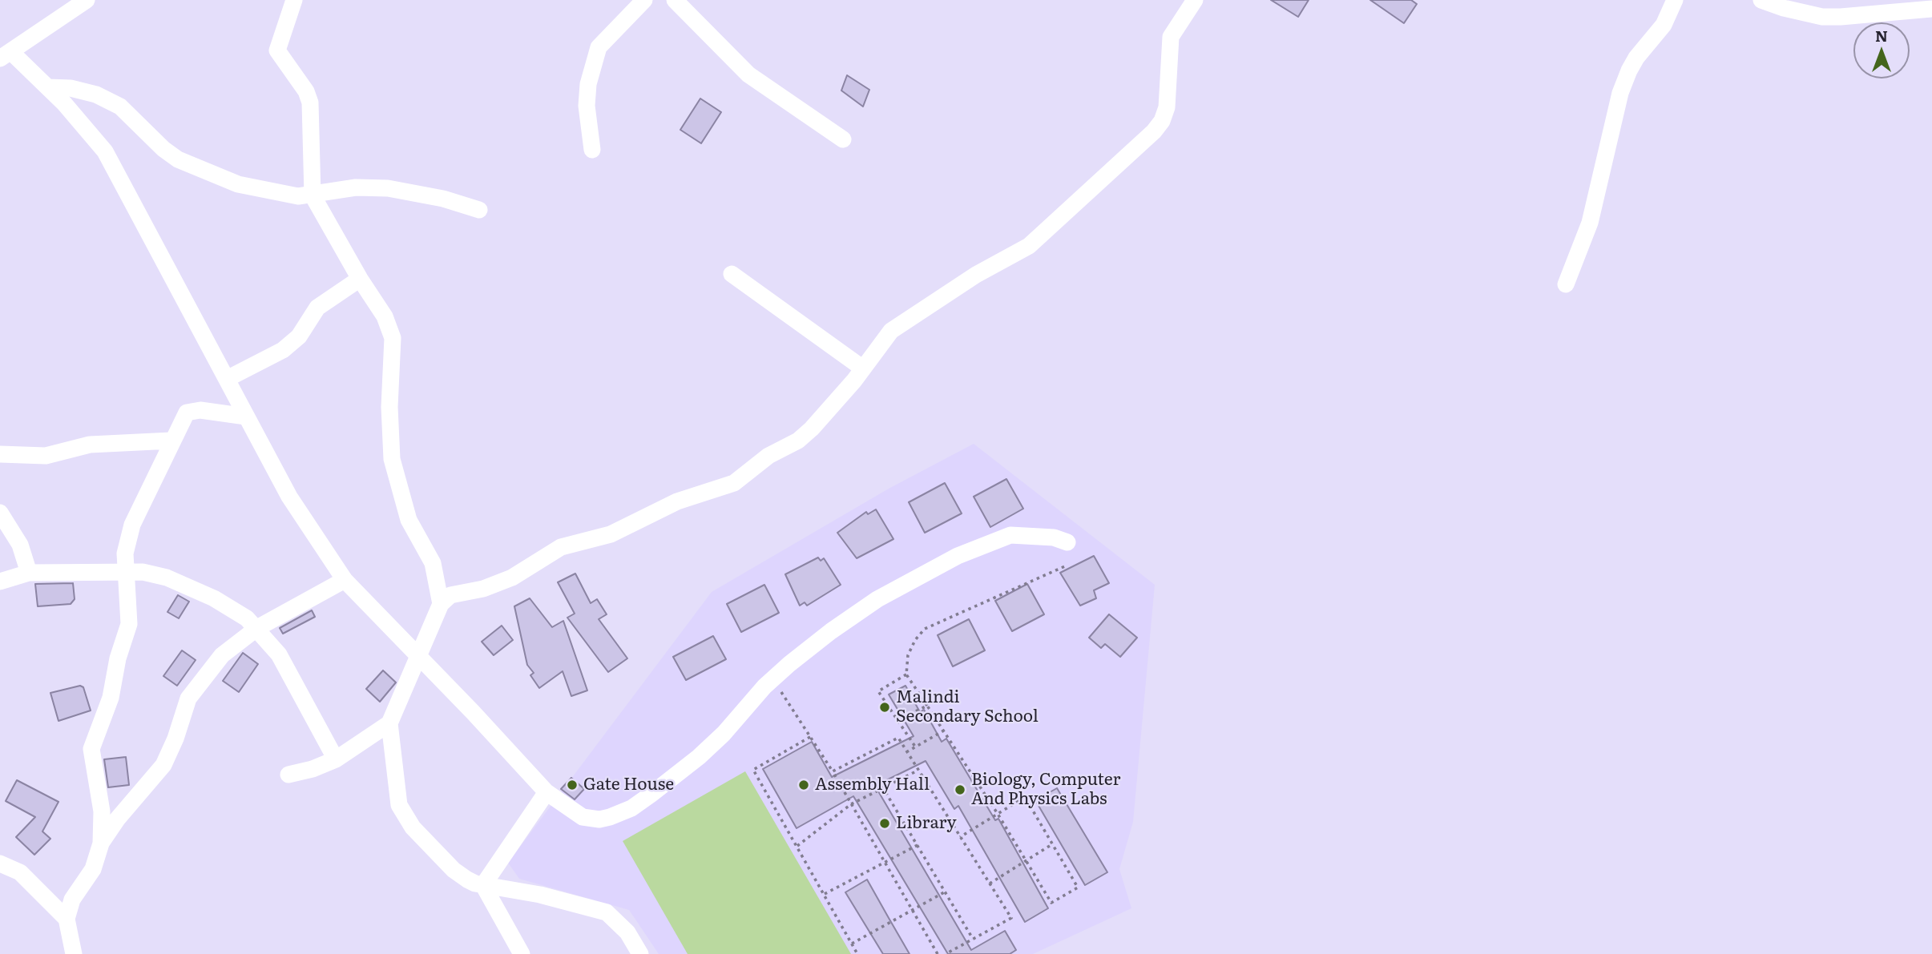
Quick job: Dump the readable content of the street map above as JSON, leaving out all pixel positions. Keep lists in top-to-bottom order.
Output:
{
  "places": [
    "Malindi Secondary School",
    "Gate House",
    "Assembly Hall",
    "Biology, Computer And Physics Labs",
    "Library"
  ],
  "north": "top"
}
